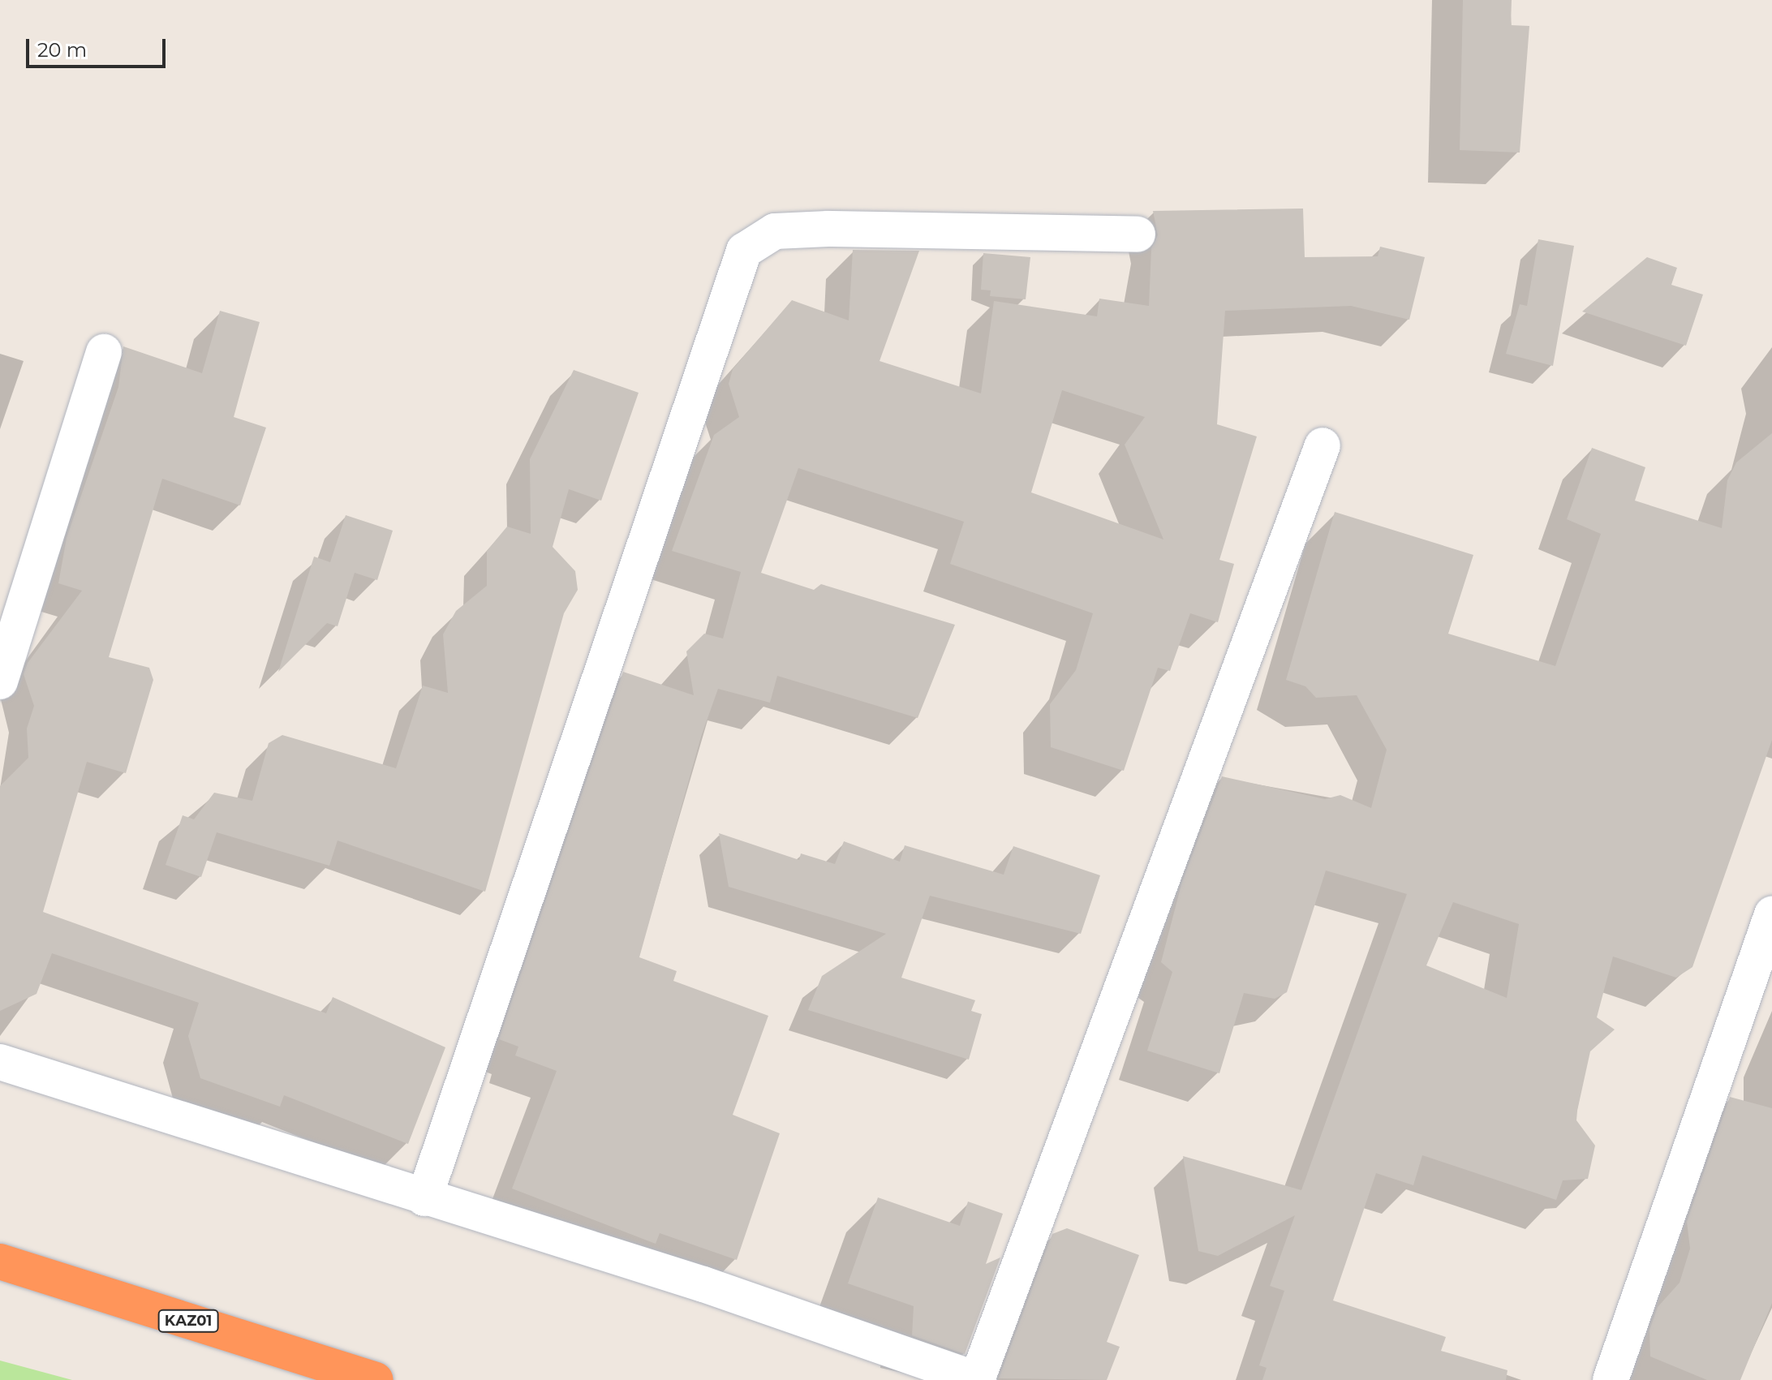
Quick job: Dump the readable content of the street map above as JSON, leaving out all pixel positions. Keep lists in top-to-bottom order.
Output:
{
  "streets": {
    "highway": ["KАZ01"]
  },
  "scale_bar": "20 m"
}
